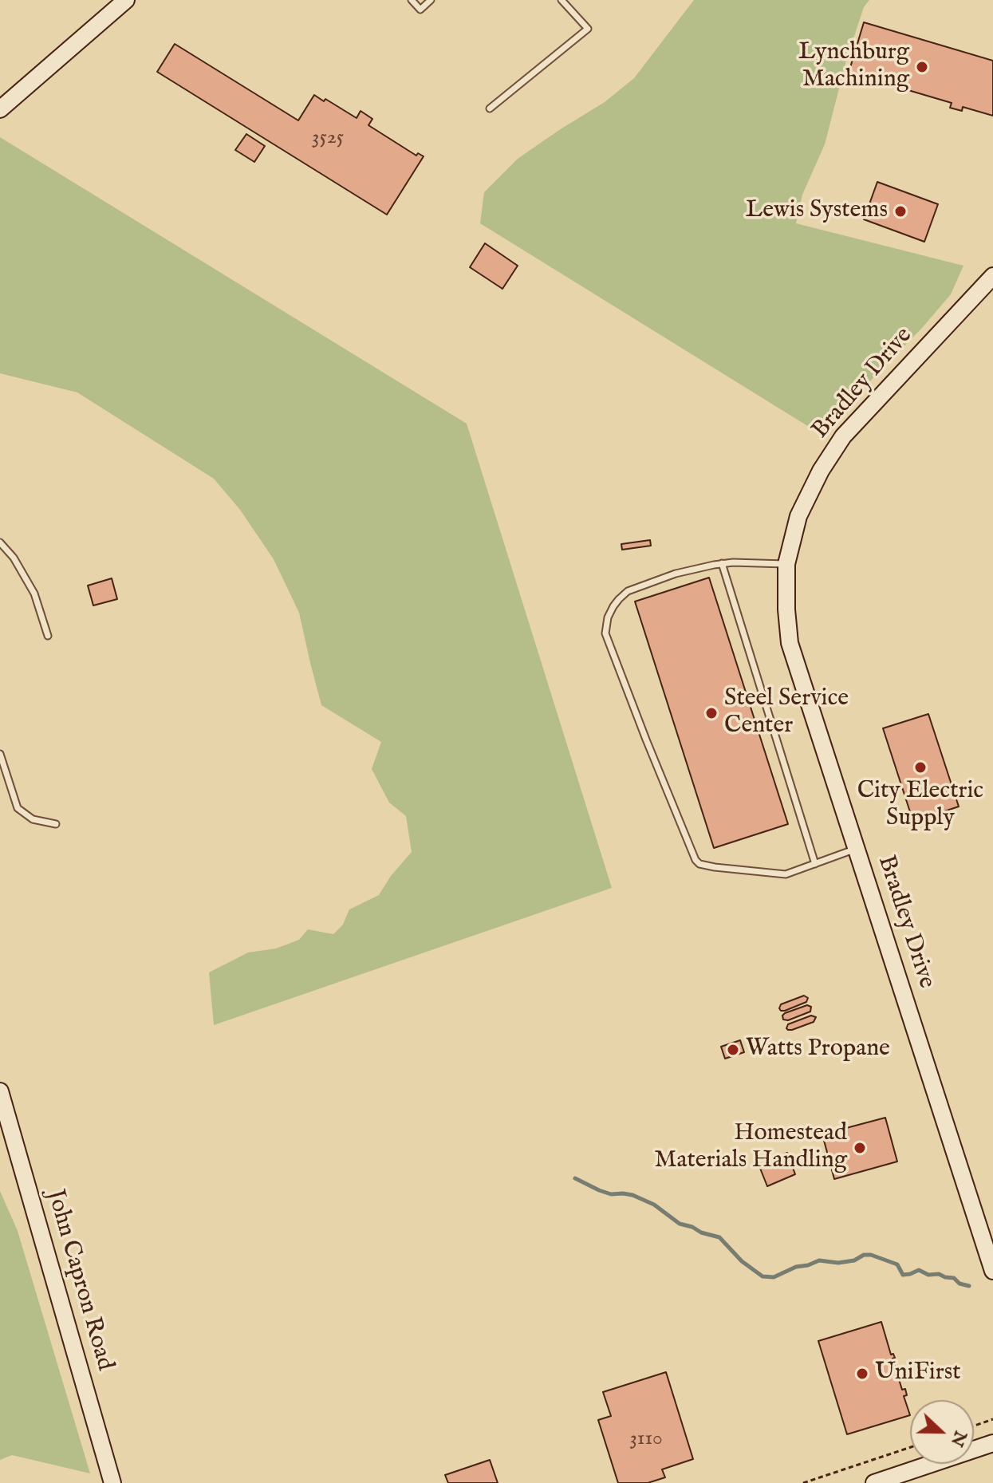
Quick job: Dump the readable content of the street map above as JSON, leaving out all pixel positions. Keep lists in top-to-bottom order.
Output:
{
  "streets": {
    "street": ["Bradley Drive", "John Capron Road"]
  },
  "places": [
    "Lynchburg Machining",
    "Lewis Systems",
    "Steel Service Center",
    "City Electric Supply",
    "Watts Propane",
    "Homestead Materials Handling",
    "UniFirst"
  ],
  "house_numbers": ["3525", "3110"],
  "north": "right"
}
